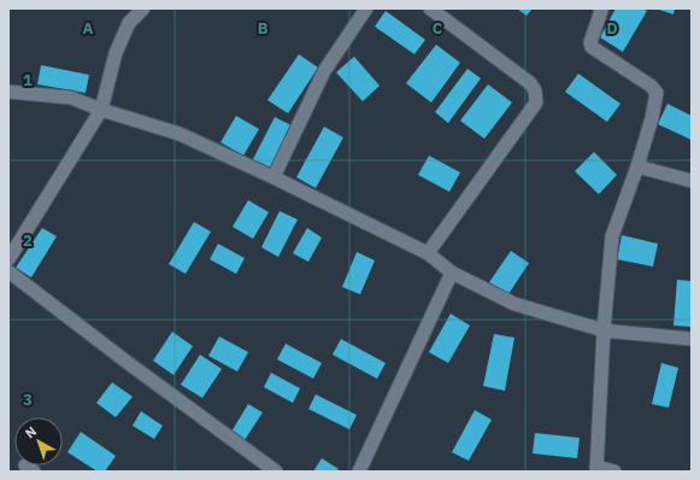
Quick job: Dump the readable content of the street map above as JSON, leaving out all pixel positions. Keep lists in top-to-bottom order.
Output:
{
  "north": "top left",
  "grid": {
    "columns": [
      "A",
      "B",
      "C",
      "D"
    ],
    "rows": ["1", "2", "3"]
  }
}
